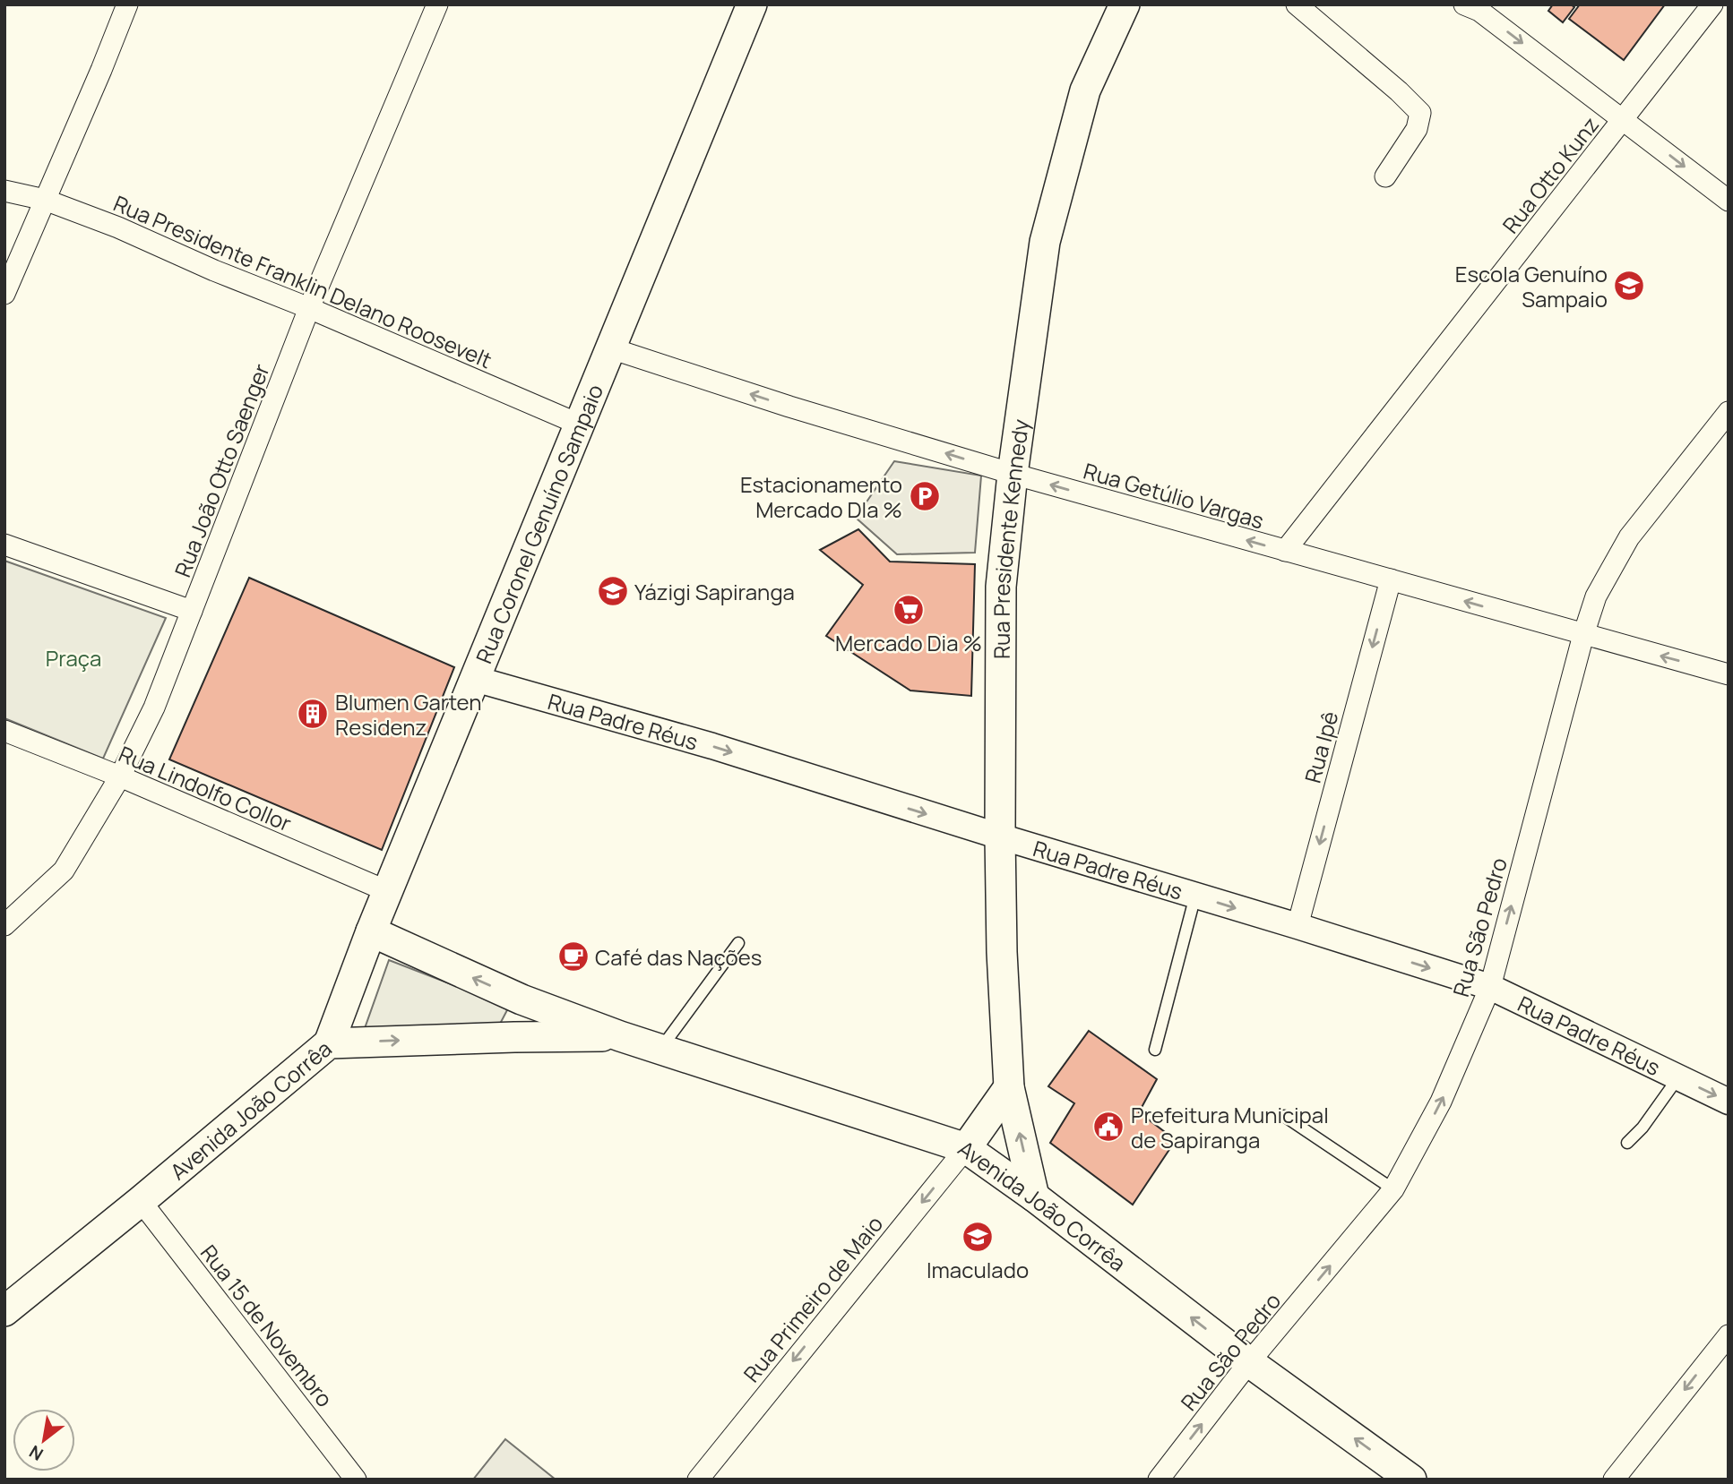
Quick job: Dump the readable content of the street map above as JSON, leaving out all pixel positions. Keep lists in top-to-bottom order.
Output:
{
  "streets": {
    "main road": ["Rua Coronel Genuíno Sampaio", "Rua Presidente Kennedy", "Avenida João Corrêa"],
    "street": [
      "Rua Otto Kunz",
      "Rua Presidente Franklin Delano Roosevelt",
      "Rua João Otto Saenger",
      "Rua Getúlio Vargas",
      "Rua Padre Réus",
      "Rua Ipê",
      "Rua Lindolfo Collor",
      "Rua São Pedro",
      "Rua Primeiro de Maio",
      "Rua 15 de Novembro"
    ]
  },
  "crossings": [
    ["Rua Otto Kunz", "Rua Getúlio Vargas"],
    ["Rua Presidente Franklin Delano Roosevelt", "Rua João Otto Saenger"],
    ["Rua Presidente Franklin Delano Roosevelt", "Rua Coronel Genuíno Sampaio"],
    ["Rua João Otto Saenger", "Rua Lindolfo Collor"],
    ["Rua Getúlio Vargas", "Rua Coronel Genuíno Sampaio"],
    ["Rua Getúlio Vargas", "Rua Presidente Kennedy"],
    ["Rua Getúlio Vargas", "Rua Ipê"],
    ["Rua Getúlio Vargas", "Rua São Pedro"],
    ["Rua Coronel Genuíno Sampaio", "Rua Padre Réus"],
    ["Rua Coronel Genuíno Sampaio", "Rua Lindolfo Collor"],
    ["Rua Coronel Genuíno Sampaio", "Avenida João Corrêa"],
    ["Rua Presidente Kennedy", "Rua Padre Réus"],
    ["Rua Presidente Kennedy", "Avenida João Corrêa"],
    ["Rua Padre Réus", "Rua Ipê"],
    ["Rua Padre Réus", "Rua São Pedro"],
    ["Rua São Pedro", "Avenida João Corrêa"],
    ["Avenida João Corrêa", "Rua Primeiro de Maio"],
    ["Avenida João Corrêa", "Rua 15 de Novembro"]
  ],
  "one_way": [
    "Rua Getúlio Vargas",
    "Rua Padre Réus",
    "Rua Ipê",
    "Rua São Pedro",
    "Rua Primeiro de Maio"
  ],
  "parks": ["Praça"],
  "places": {
    "school or university": ["Escola Genuíno Sampaio", "Yázigi Sapiranga", "Imaculado"],
    "parking": ["Estacionamento Mercado DIa %"],
    "supermarket": ["Mercado Dia %"],
    "building": ["Blumen Garten Residenz"],
    "cafe": ["Café das Nações"],
    "public building": ["Prefeitura Municipal de Sapiranga"]
  },
  "north": "bottom left"
}
